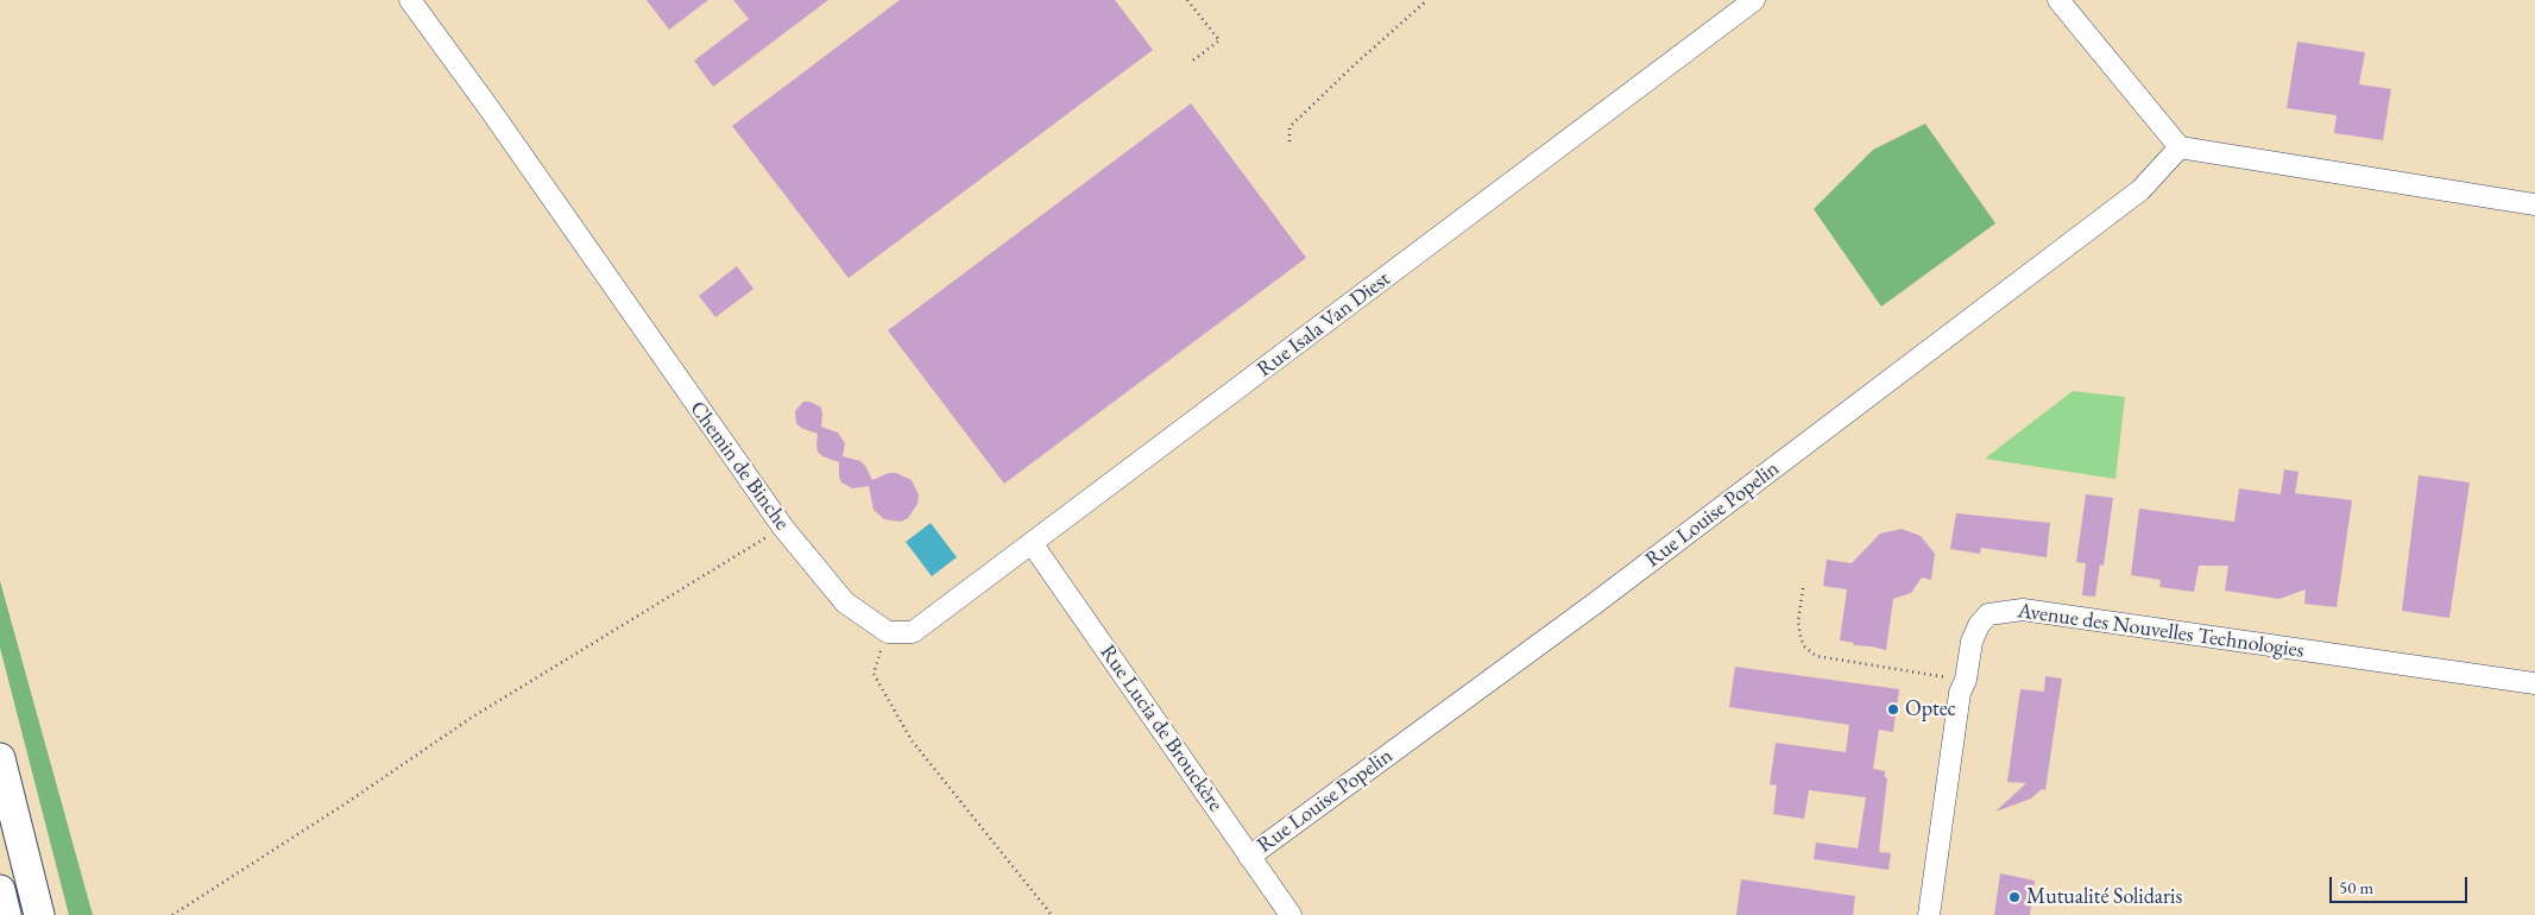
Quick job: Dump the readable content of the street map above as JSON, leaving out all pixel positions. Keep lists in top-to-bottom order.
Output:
{
  "streets": {
    "street": [
      "Rue Isala Van Diest",
      "Chemin de Binche",
      "Rue Louise Popelin",
      "Avenue des Nouvelles Technologies",
      "Rue Lucia de Brouckère"
    ]
  },
  "crossings": [
    ["Rue Isala Van Diest", "Chemin de Binche"],
    ["Rue Isala Van Diest", "Rue Lucia de Brouckère"],
    ["Rue Louise Popelin", "Rue Lucia de Brouckère"]
  ],
  "places": ["Optec", "Mutualité Solidaris"],
  "scale_bar": "50 m"
}
